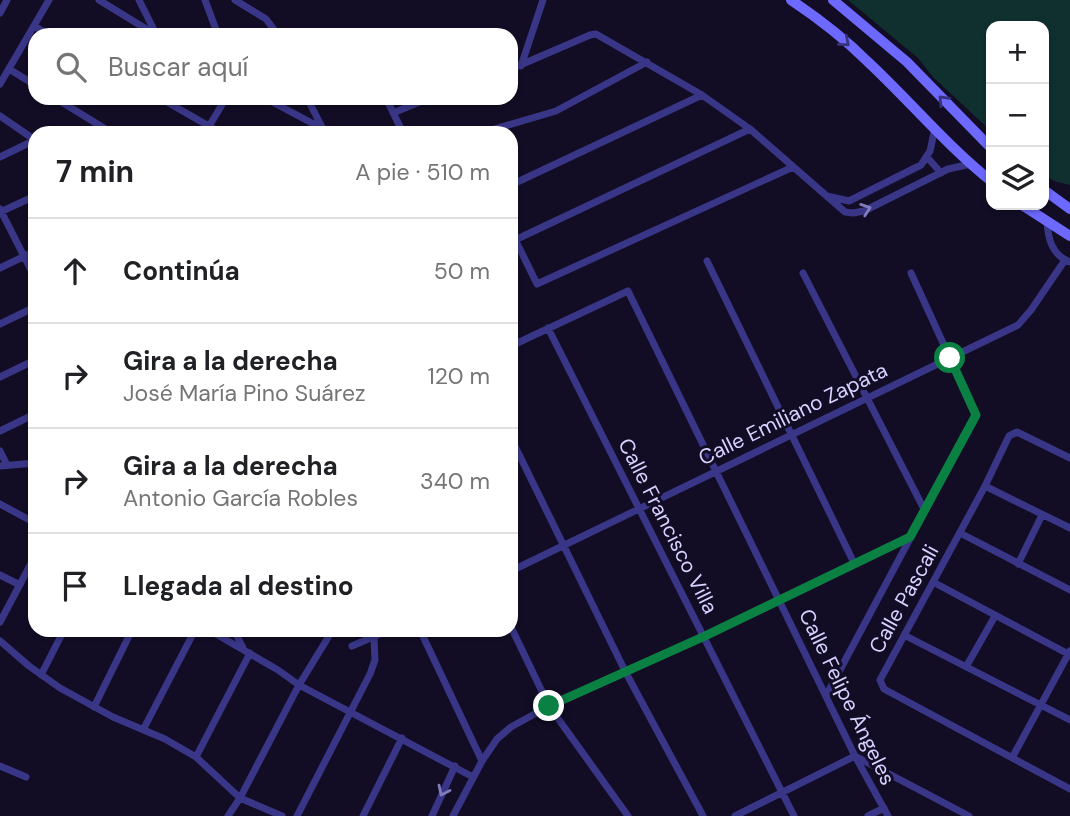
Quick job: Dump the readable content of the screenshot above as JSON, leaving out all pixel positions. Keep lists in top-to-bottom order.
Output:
{
  "streets": {
    "street": [
      "Calle Emiliano Zapata",
      "Calle Francisco Villa",
      "Calle Pascali",
      "Calle Felipe Ángeles"
    ]
  },
  "crossings": [
    ["Calle Emiliano Zapata", "Calle Francisco Villa"],
    ["Calle Emiliano Zapata", "Calle Felipe Ángeles"],
    ["Calle Francisco Villa", "Calle Felipe Ángeles"]
  ],
  "page": {
    "map_buttons": ["+", "−"],
    "search": "Buscar aquí",
    "heading": ["7 min", "A pie · 510 m"],
    "list": [
      ["Continúa", "50 m"],
      ["Gira a la derecha", "José María Pino Suárez", "120 m"],
      ["Gira a la derecha", "Antonio García Robles", "340 m"],
      "Llegada al destino"
    ]
  }
}
